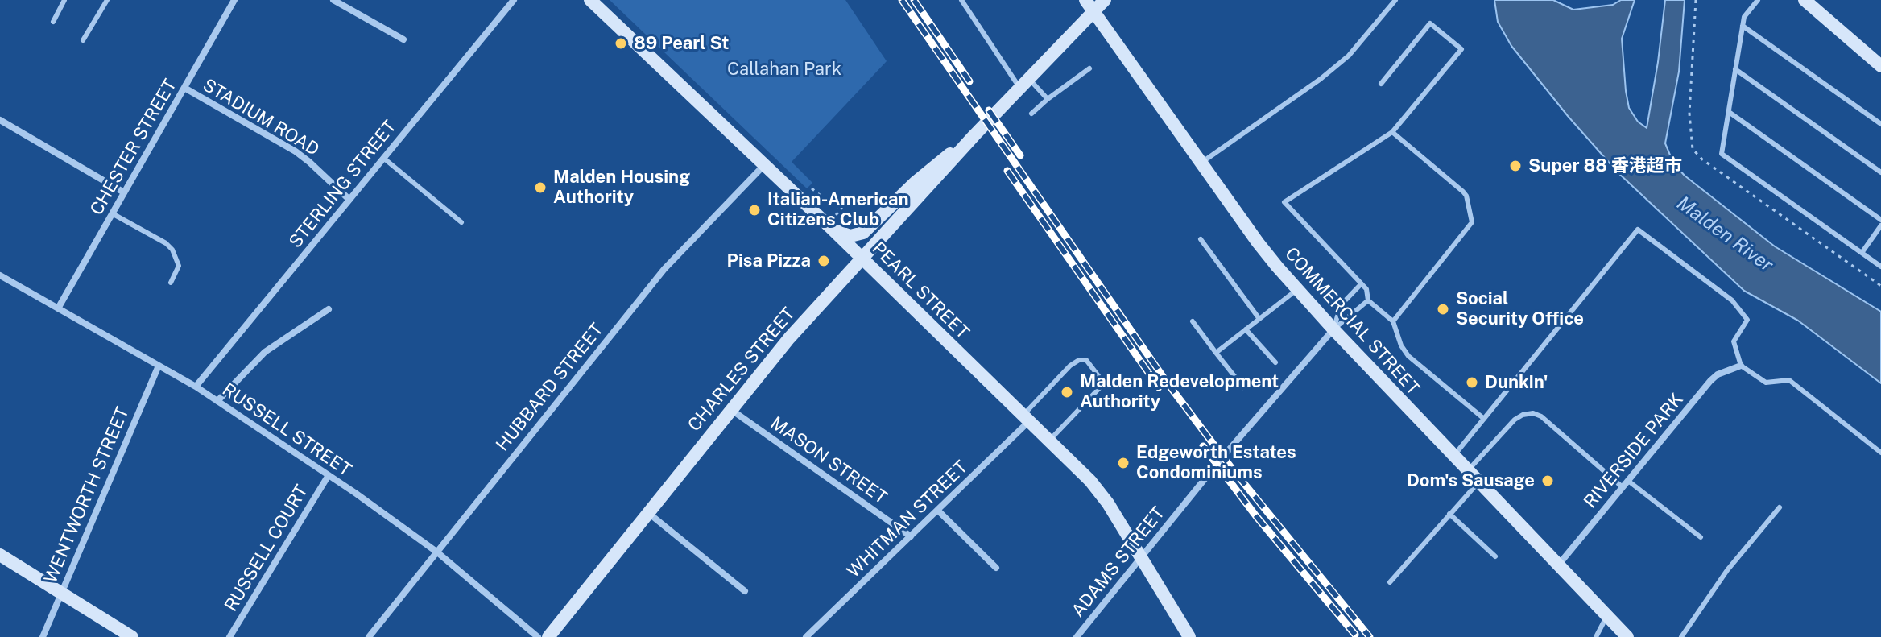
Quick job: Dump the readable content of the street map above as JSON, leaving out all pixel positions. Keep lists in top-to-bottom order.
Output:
{
  "streets": {
    "street": [
      "STADIUM ROAD",
      "CHESTER STREET",
      "STERLING STREET",
      "PEARL STREET",
      "COMMERCIAL STREET",
      "CHARLES STREET",
      "HUBBARD STREET",
      "RUSSELL STREET",
      "RIVERSIDE PARK",
      "MASON STREET",
      "WENTWORTH STREET",
      "WHITMAN STREET",
      "RUSSELL COURT",
      "ADAMS STREET"
    ]
  },
  "crossings": [
    ["STADIUM ROAD", "CHESTER STREET"],
    ["STADIUM ROAD", "STERLING STREET"],
    ["CHESTER STREET", "RUSSELL STREET"],
    ["STERLING STREET", "RUSSELL STREET"],
    ["PEARL STREET", "CHARLES STREET"],
    ["PEARL STREET", "HUBBARD STREET"],
    ["PEARL STREET", "WHITMAN STREET"],
    ["PEARL STREET", "ADAMS STREET"],
    ["COMMERCIAL STREET", "CHARLES STREET"],
    ["COMMERCIAL STREET", "RIVERSIDE PARK"],
    ["COMMERCIAL STREET", "ADAMS STREET"],
    ["CHARLES STREET", "MASON STREET"],
    ["HUBBARD STREET", "RUSSELL STREET"],
    ["RUSSELL STREET", "WENTWORTH STREET"],
    ["RUSSELL STREET", "RUSSELL COURT"],
    ["MASON STREET", "WHITMAN STREET"]
  ],
  "water": ["Malden River"],
  "parks": ["Callahan Park"],
  "places": [
    "89 Pearl St",
    "Super 88 香港超市",
    "Malden Housing Authority",
    "Italian-American Citizens Club",
    "Pisa Pizza",
    "Social Security Office",
    "Dunkin'",
    "Malden Redevelopment Authority",
    "Edgeworth Estates Condominiums",
    "Dom's Sausage"
  ]
}
